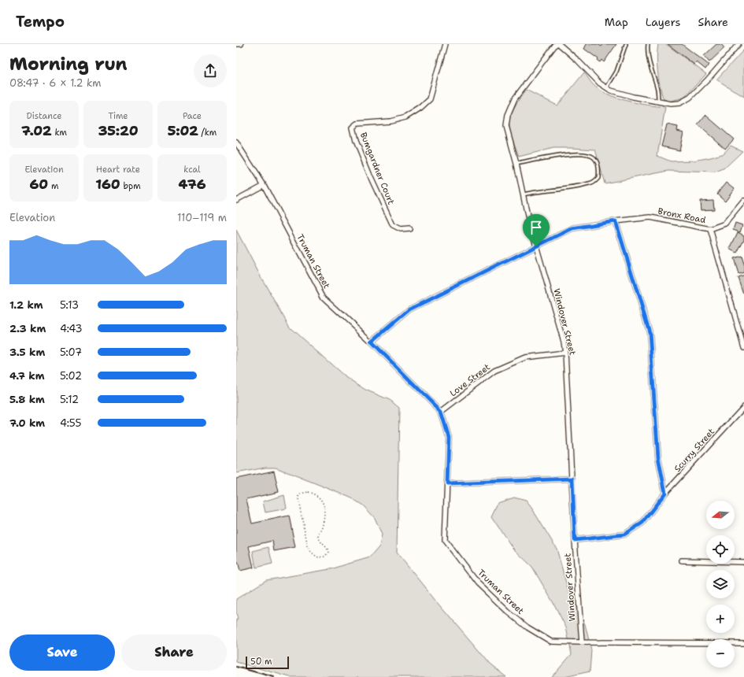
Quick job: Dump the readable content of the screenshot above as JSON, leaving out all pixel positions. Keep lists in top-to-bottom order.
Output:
{
  "streets": {
    "street": [
      "Bumgardner Court",
      "Bronx Road",
      "Truman Street",
      "Windover Street",
      "Love Street",
      "Scurry Street"
    ]
  },
  "crossings": [
    ["Bronx Road", "Truman Street"],
    ["Bronx Road", "Windover Street"],
    ["Truman Street", "Windover Street"],
    ["Truman Street", "Love Street"],
    ["Windover Street", "Love Street"],
    ["Windover Street", "Scurry Street"]
  ],
  "scale_bar": "50 m",
  "north": "left",
  "page": {
    "header": "Tempo",
    "nav": ["Map", "Layers", "Share"],
    "heading": ["Morning run", "08:47 · 6 × 1.2 km"],
    "stats": [
      ["Distance", "7.02 km"],
      ["Time", "35:20"],
      ["Pace", "5:02 /km"],
      ["Elevation", "60 m"],
      ["Heart rate", "160 bpm"],
      ["kcal", "476"]
    ],
    "chart": ["Elevation", "110–119 m"],
    "list": [
      {
        "name": "1.2 km",
        "note": "5:13"
      },
      {
        "name": "2.3 km",
        "note": "4:43"
      },
      {
        "name": "3.5 km",
        "note": "5:07"
      },
      {
        "name": "4.7 km",
        "note": "5:02"
      },
      {
        "name": "5.8 km",
        "note": "5:12"
      },
      {
        "name": "7.0 km",
        "note": "4:55"
      }
    ],
    "map_buttons": ["+", "−"],
    "buttons": ["Save", "Share"],
    "scale": "50 m"
  }
}
